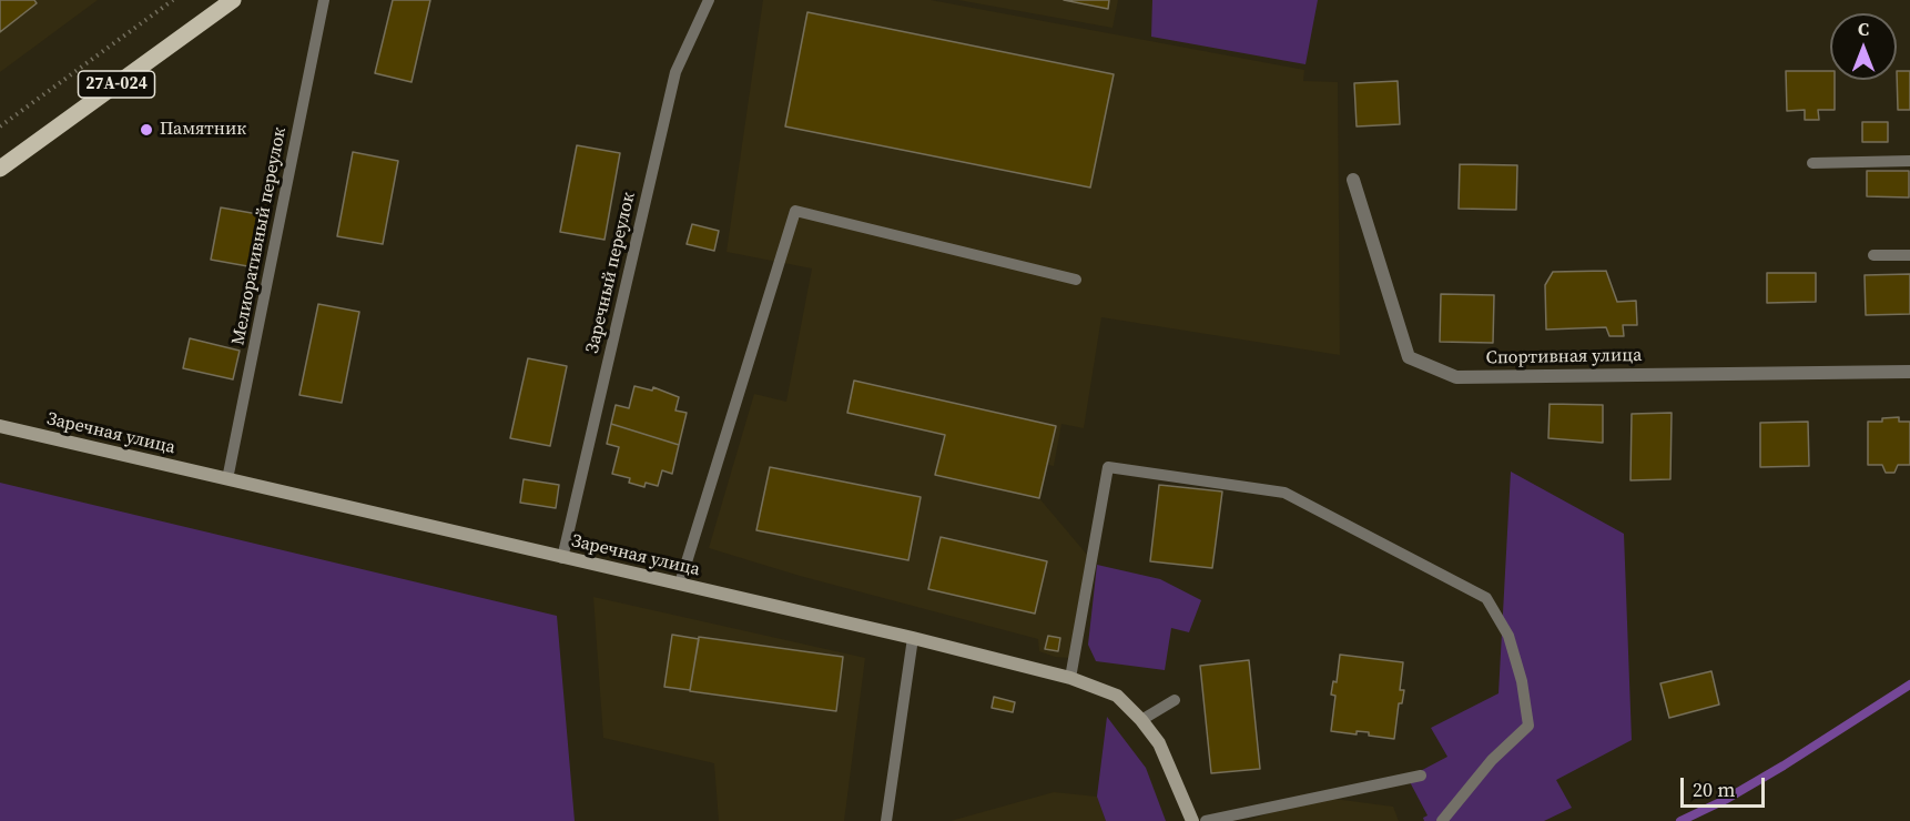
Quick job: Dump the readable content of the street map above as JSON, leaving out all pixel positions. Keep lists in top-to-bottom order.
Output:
{
  "streets": {
    "main road": ["27А-024", "Заречная улица"],
    "street": ["Спортивная улица"],
    "lane": ["Мелиоративный переулок", "Заречный переулок"]
  },
  "crossings": [
    ["Мелиоративный переулок", "Заречная улица"],
    ["Заречный переулок", "Заречная улица"]
  ],
  "places": ["Памятник"],
  "scale_bar": "20 m",
  "north": "top"
}
